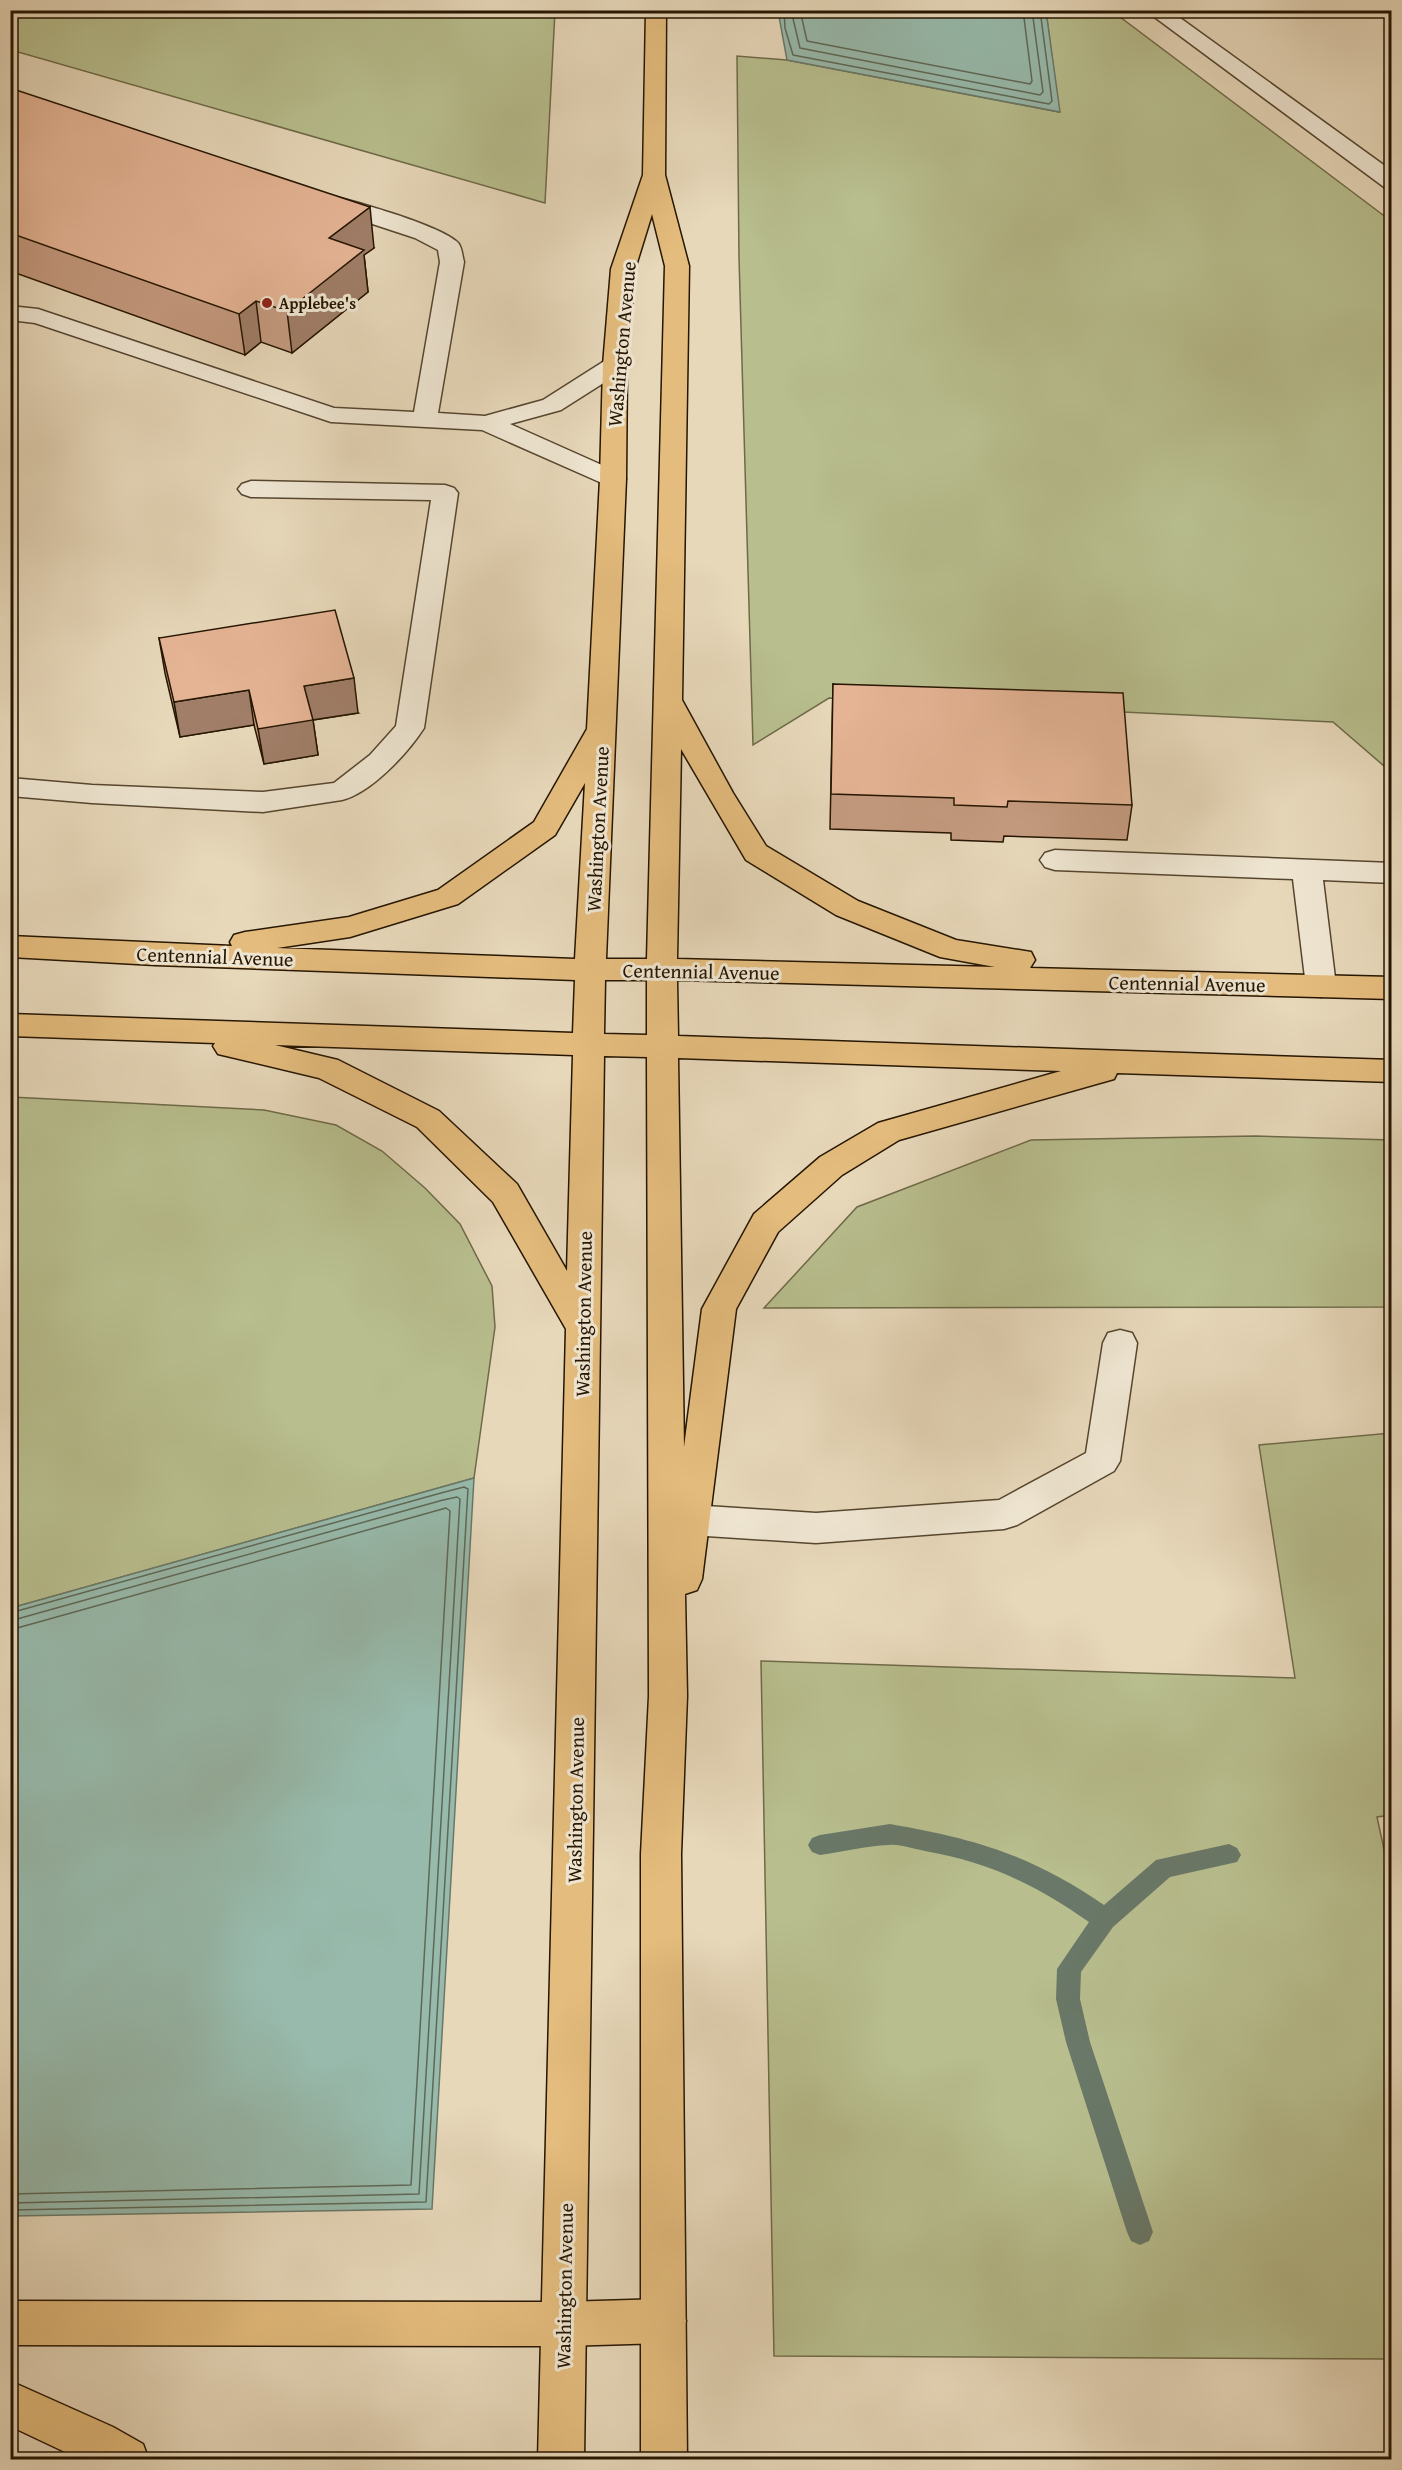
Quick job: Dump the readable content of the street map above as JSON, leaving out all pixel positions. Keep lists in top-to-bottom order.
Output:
{
  "streets": {
    "main road": ["Washington Avenue", "Centennial Avenue"]
  },
  "crossings": [
    ["Washington Avenue", "Centennial Avenue"]
  ],
  "places": ["Applebee's"]
}
